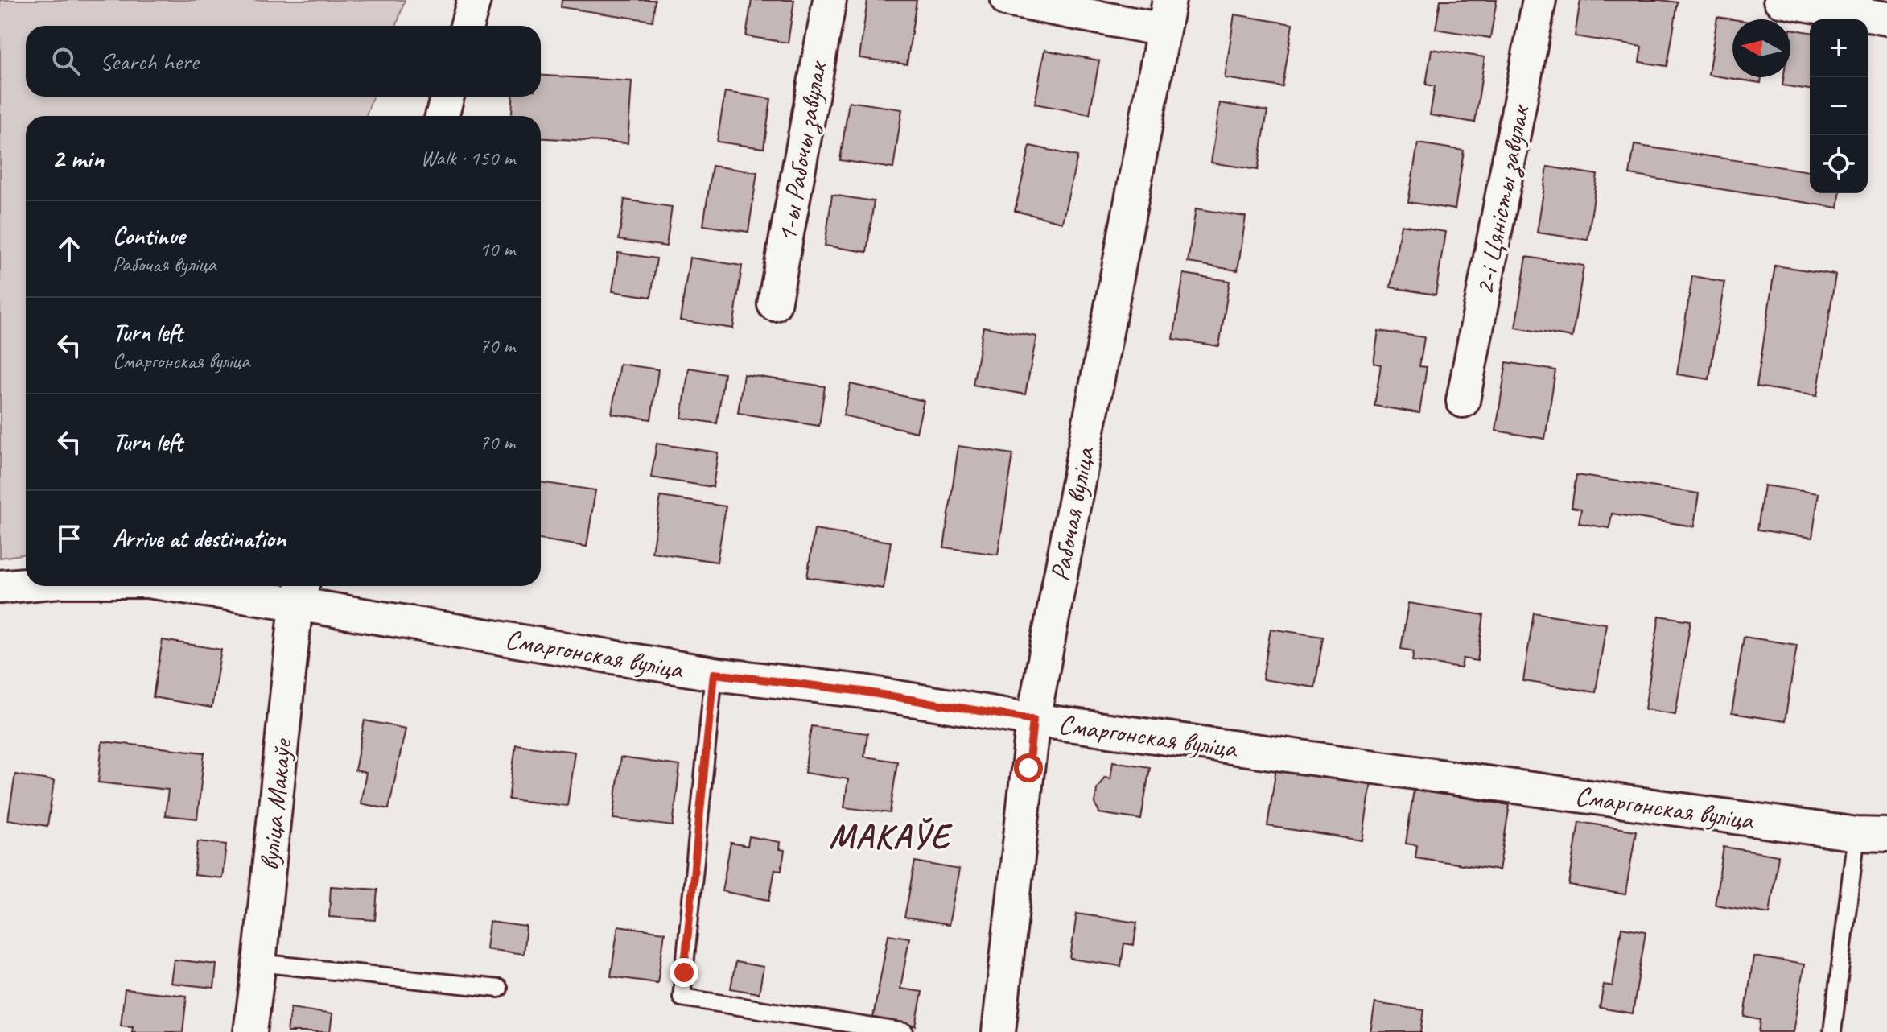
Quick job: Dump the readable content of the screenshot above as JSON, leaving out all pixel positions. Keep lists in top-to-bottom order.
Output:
{
  "streets": {
    "street": [
      "1-ы Рабочы завулак",
      "2-і Цяністы завулак",
      "Рабочая вуліца",
      "Смаргонская вуліца",
      "вуліца Макаўе"
    ]
  },
  "crossings": [
    ["Рабочая вуліца", "Смаргонская вуліца"],
    ["Смаргонская вуліца", "вуліца Макаўе"]
  ],
  "districts": ["МАКАЎЕ"],
  "north": "left",
  "page": {
    "map_buttons": ["+", "−"],
    "search": "Search here",
    "heading": ["2 min", "Walk · 150 m"],
    "list": [
      ["Continue", "Рабочая вуліца", "10 m"],
      ["Turn left", "Смаргонская вуліца", "70 m"],
      ["Turn left", "70 m"],
      "Arrive at destination"
    ]
  }
}
